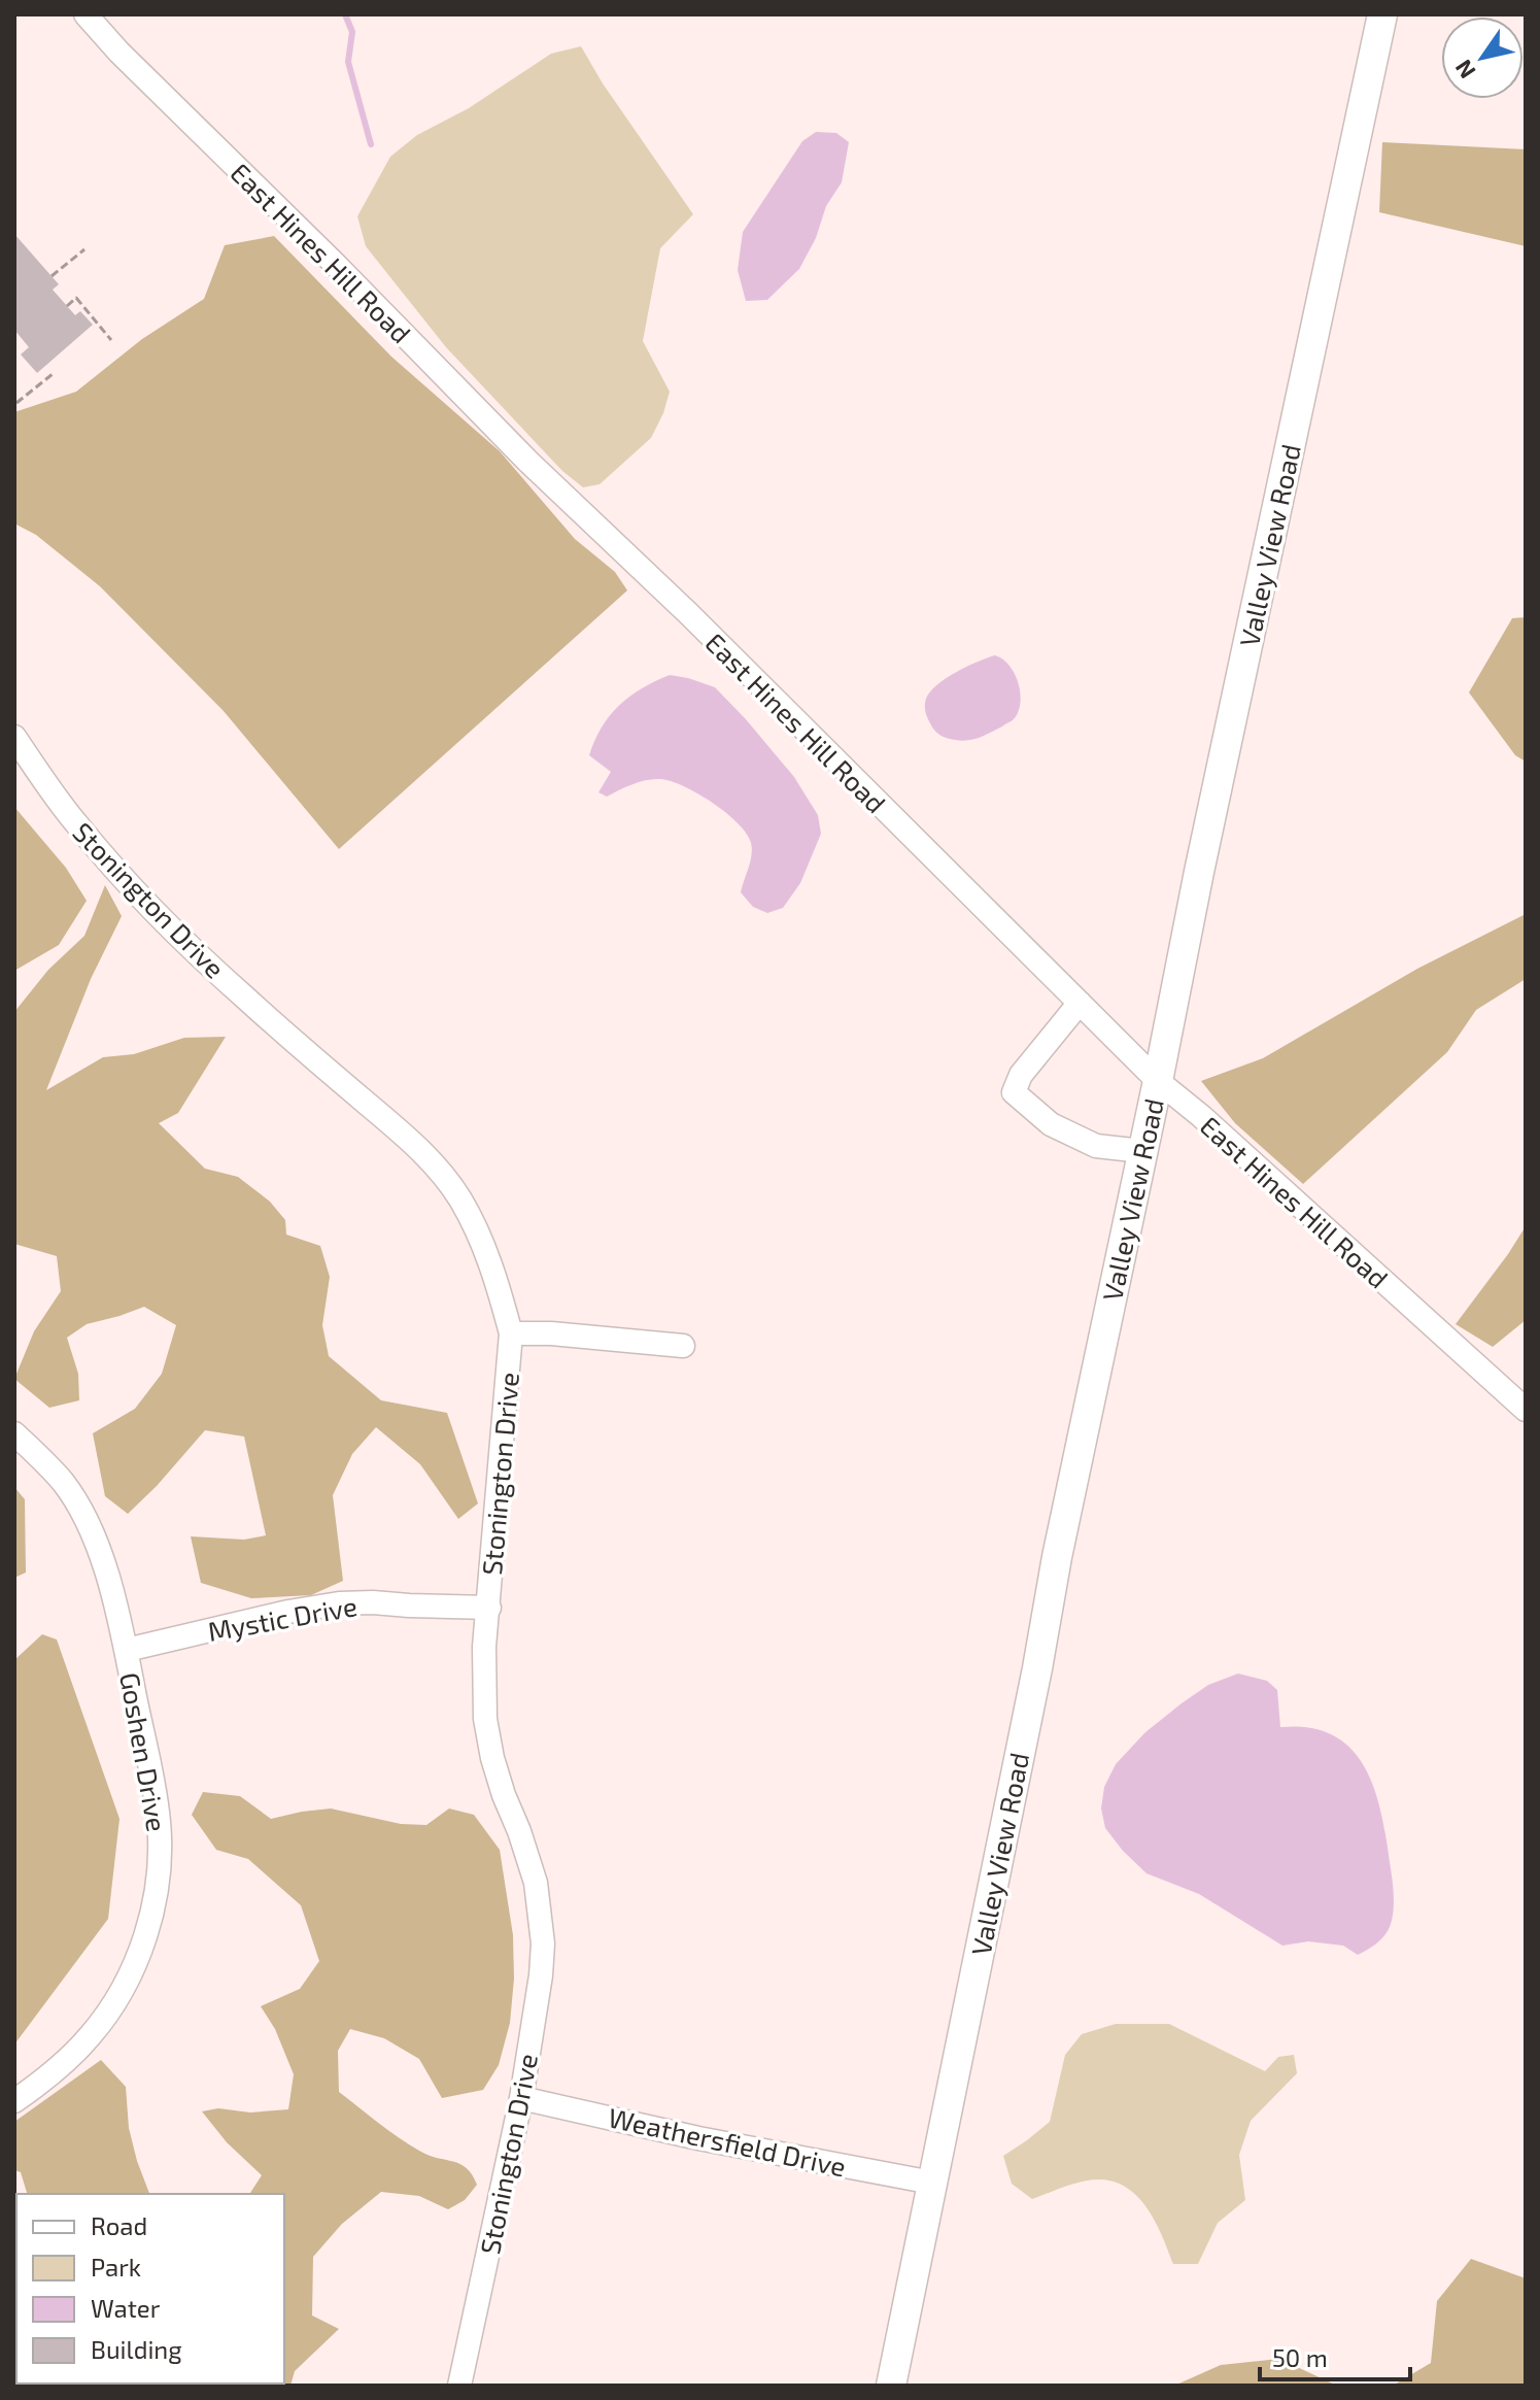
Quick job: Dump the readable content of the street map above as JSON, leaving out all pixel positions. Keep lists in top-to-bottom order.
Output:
{
  "streets": {
    "main road": ["Valley View Road"],
    "street": [
      "East Hines Hill Road",
      "Stonington Drive",
      "Mystic Drive",
      "Goshen Drive",
      "Weathersfield Drive"
    ]
  },
  "crossings": [
    ["East Hines Hill Road", "Valley View Road"],
    ["Valley View Road", "Weathersfield Drive"],
    ["Stonington Drive", "Mystic Drive"],
    ["Stonington Drive", "Weathersfield Drive"],
    ["Mystic Drive", "Goshen Drive"]
  ],
  "legend": [
    "Road",
    "Park",
    "Water",
    "Building"
  ],
  "scale_bar": "50 m",
  "north": "bottom left"
}
